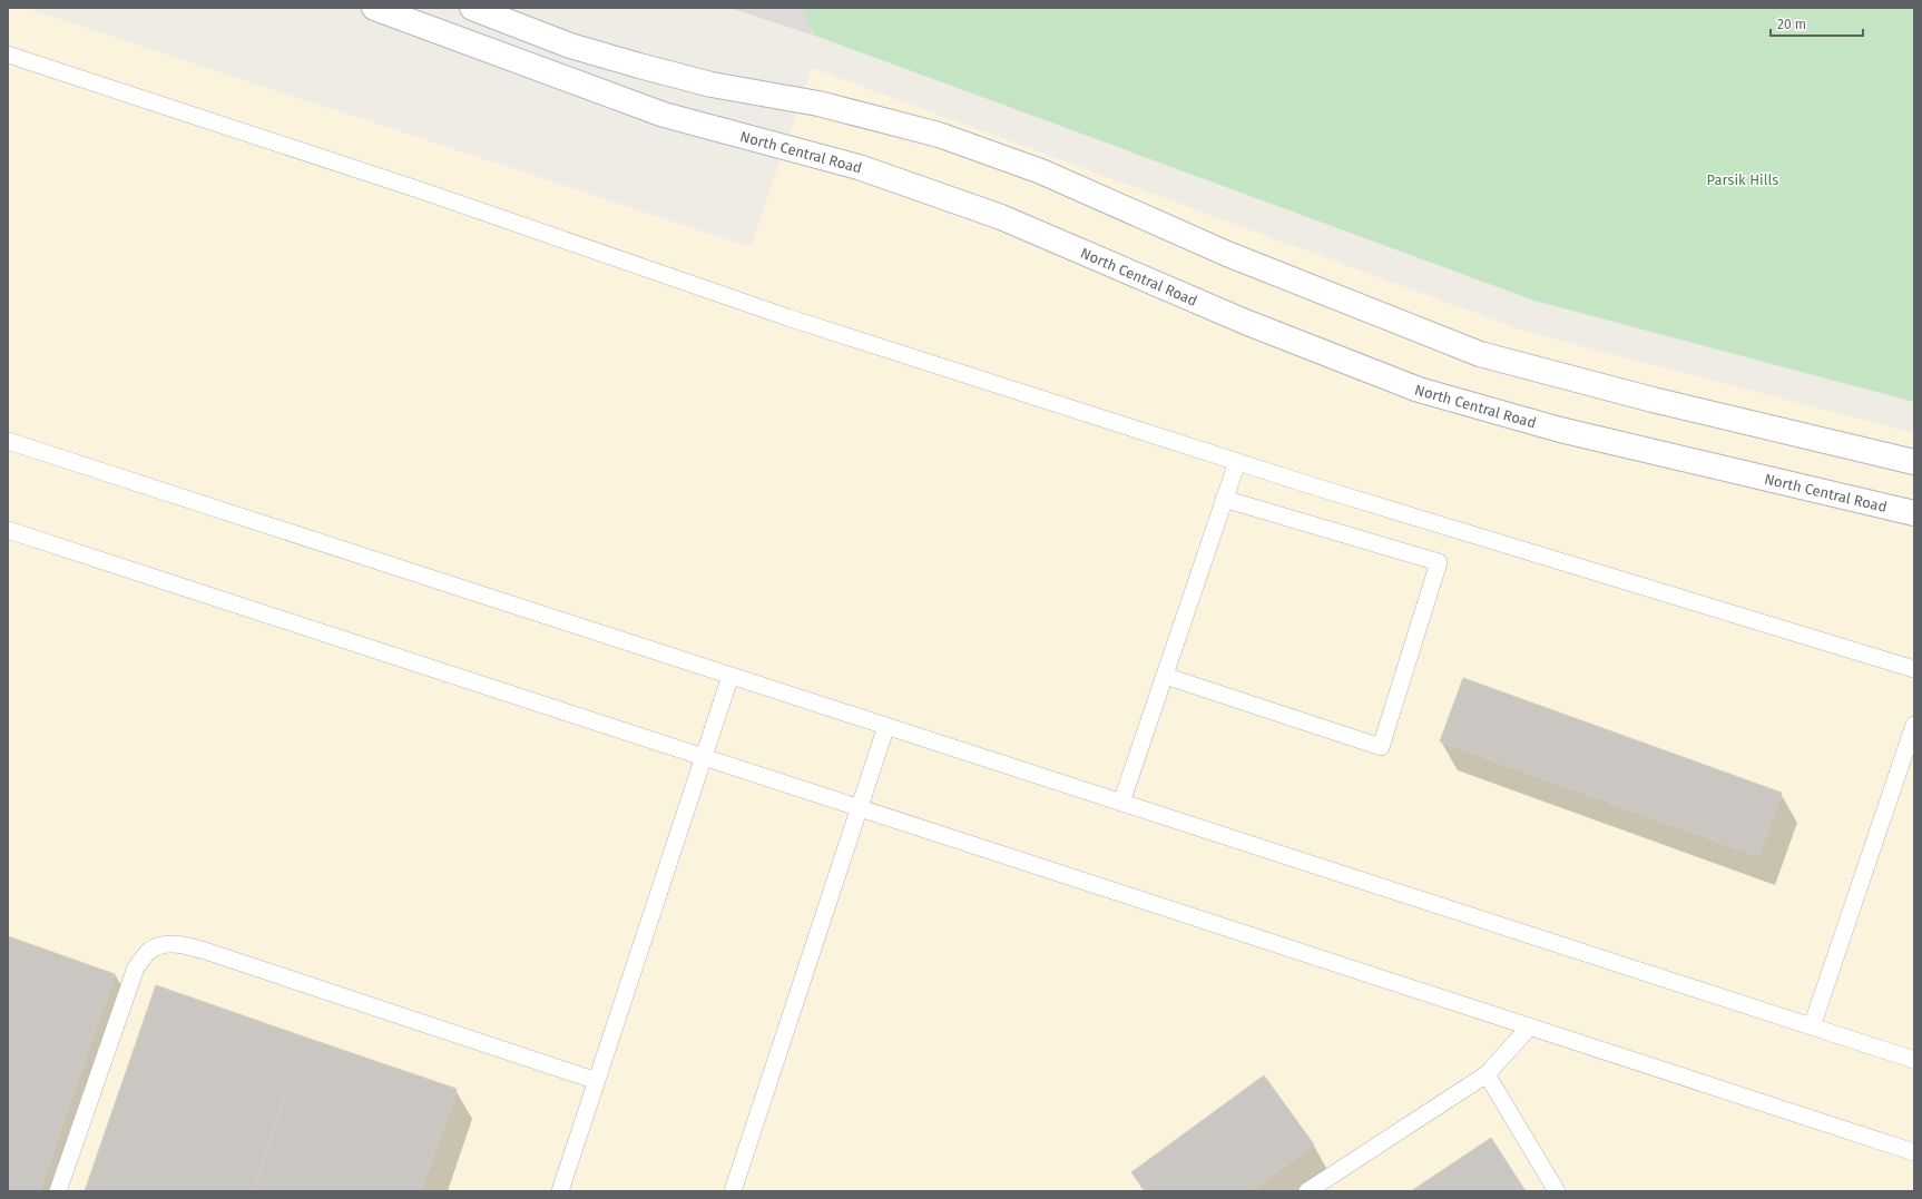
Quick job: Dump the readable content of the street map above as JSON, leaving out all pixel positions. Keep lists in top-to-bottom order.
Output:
{
  "streets": {
    "main road": ["North Central Road"]
  },
  "parks": ["Parsik Hills"],
  "scale_bar": "20 m"
}
